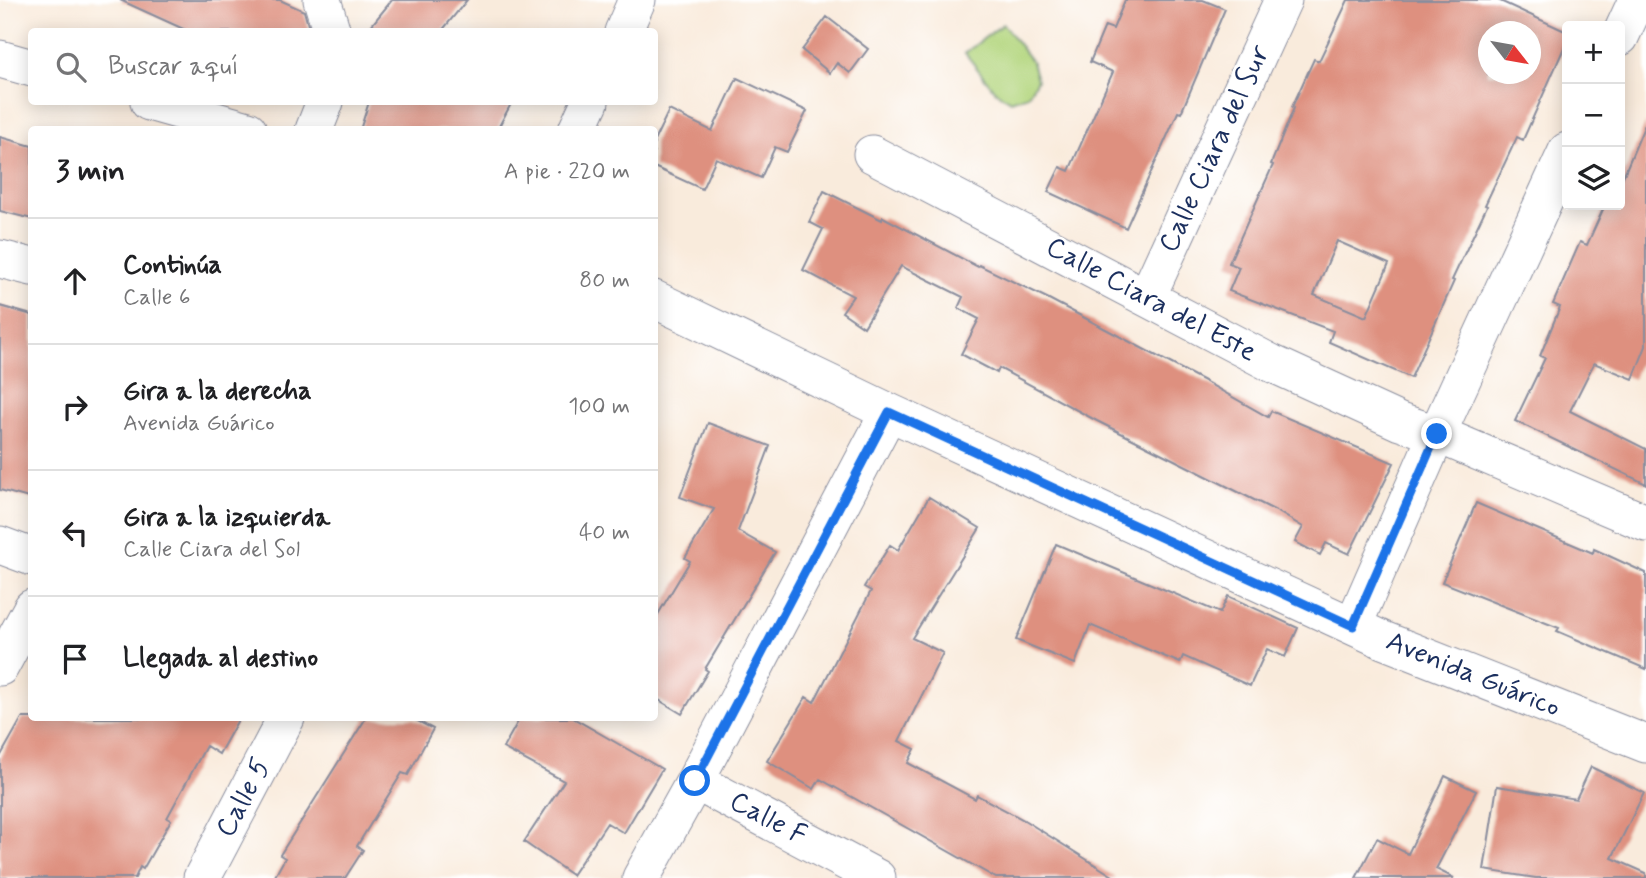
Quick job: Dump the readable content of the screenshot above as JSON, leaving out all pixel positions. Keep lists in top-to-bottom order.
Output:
{
  "streets": {
    "street": [
      "Calle Ciara del Sur",
      "Calle Ciara del Este",
      "Avenida Guárico",
      "Calle 5",
      "Calle F"
    ]
  },
  "crossings": [
    ["Calle Ciara del Sur", "Calle Ciara del Este"]
  ],
  "north": "bottom right",
  "page": {
    "map_buttons": ["+", "−"],
    "search": "Buscar aquí",
    "heading": ["3 min", "A pie · 220 m"],
    "list": [
      ["Continúa", "Calle 6", "80 m"],
      ["Gira a la derecha", "Avenida Guárico", "100 m"],
      ["Gira a la izquierda", "Calle Ciara del Sol", "40 m"],
      "Llegada al destino"
    ]
  }
}
